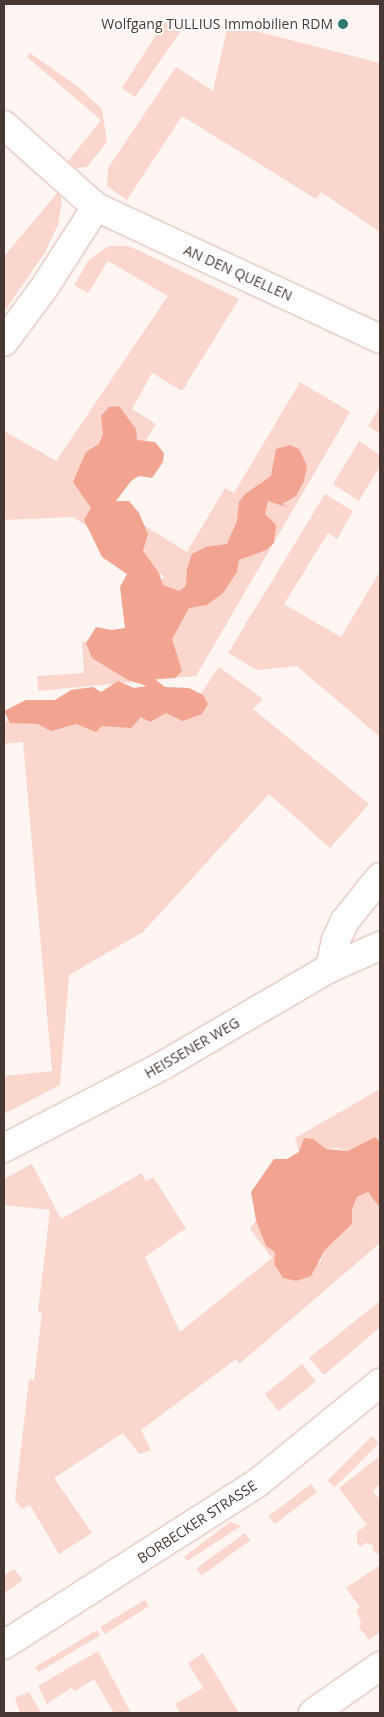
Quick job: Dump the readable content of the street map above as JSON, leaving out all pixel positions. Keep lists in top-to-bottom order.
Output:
{
  "streets": {
    "street": ["AN DEN QUELLEN", "HEISSENER WEG", "BORBECKER STRASSE"]
  },
  "places": ["Wolfgang TULLIUS Immobilien RDM"]
}
